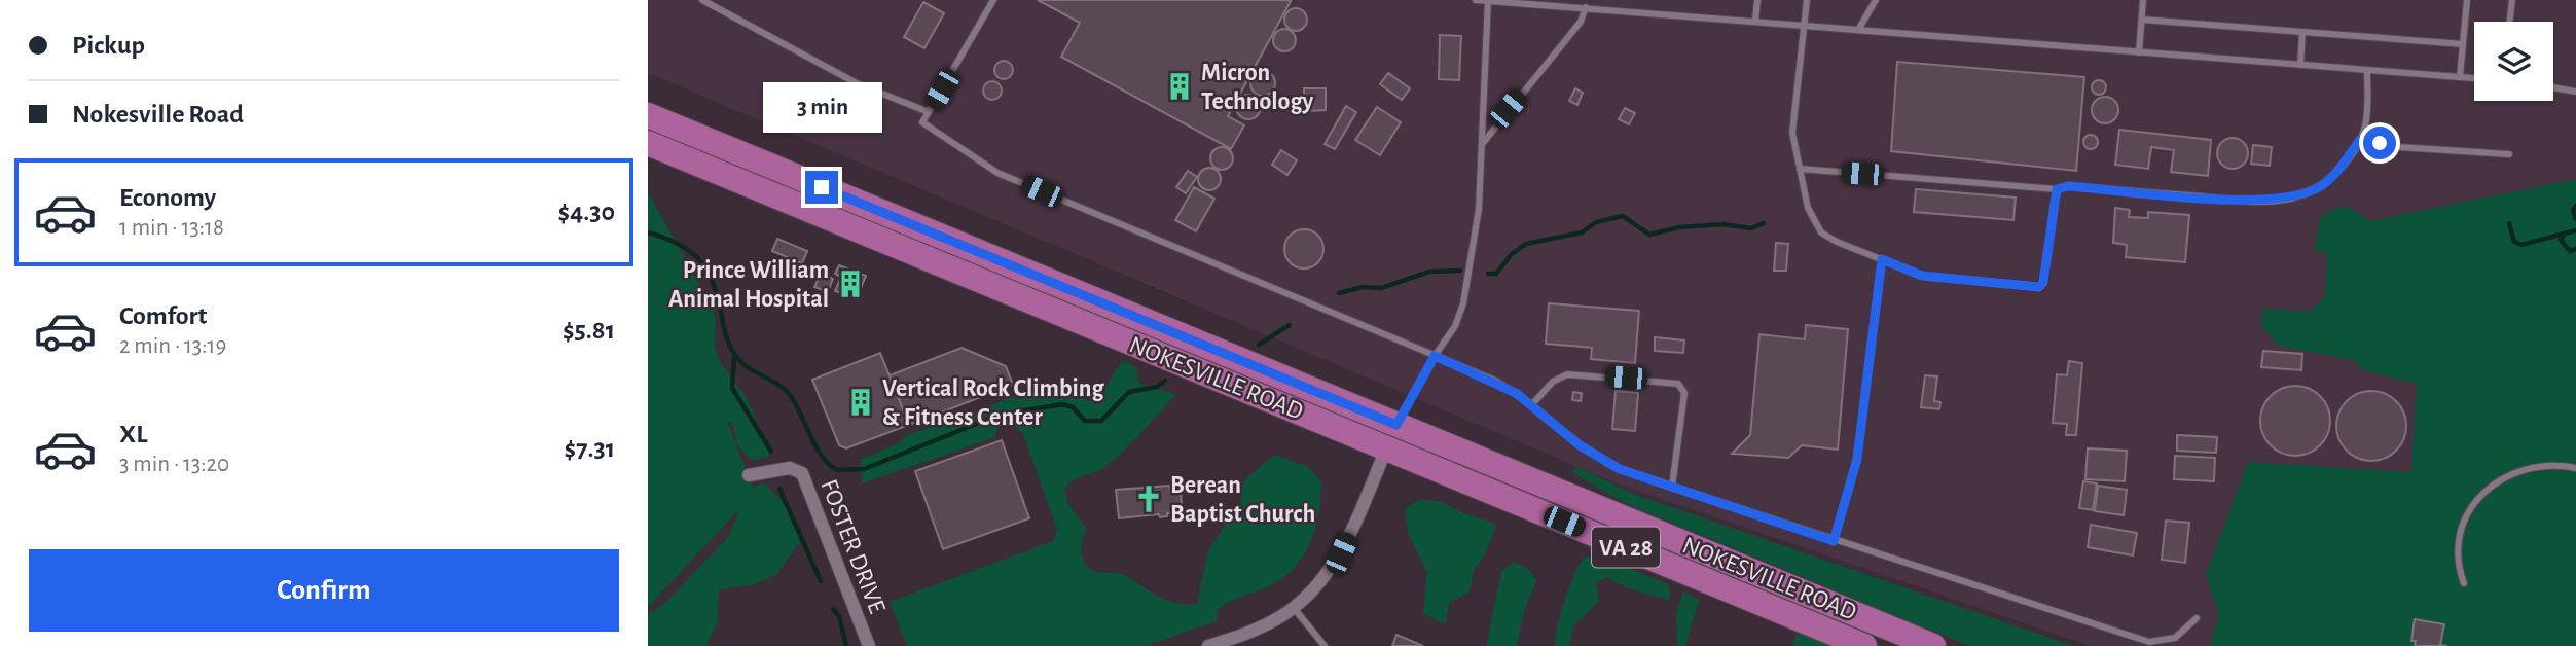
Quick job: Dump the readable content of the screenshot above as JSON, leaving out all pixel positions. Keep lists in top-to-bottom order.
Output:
{
  "streets": {
    "highway": ["NOKESVILLE ROAD", "VA 28"],
    "street": ["FOSTER DRIVE"]
  },
  "places": {
    "building": ["Micron Technology", "Prince William Animal Hospital", "Vertical Rock Climbing & Fitness Center"],
    "church": ["Berean Baptist Church"]
  },
  "page": {
    "banner": ["Pickup", "Nokesville Road"],
    "bubble": "3 min",
    "list": [
      {
        "name": "Economy",
        "note": "1 min · 13:18",
        "value": "$4.30"
      },
      {
        "name": "Comfort",
        "note": "2 min · 13:19",
        "value": "$5.81"
      },
      {
        "name": "XL",
        "note": "3 min · 13:20",
        "value": "$7.31"
      }
    ],
    "buttons": "Confirm"
  }
}
